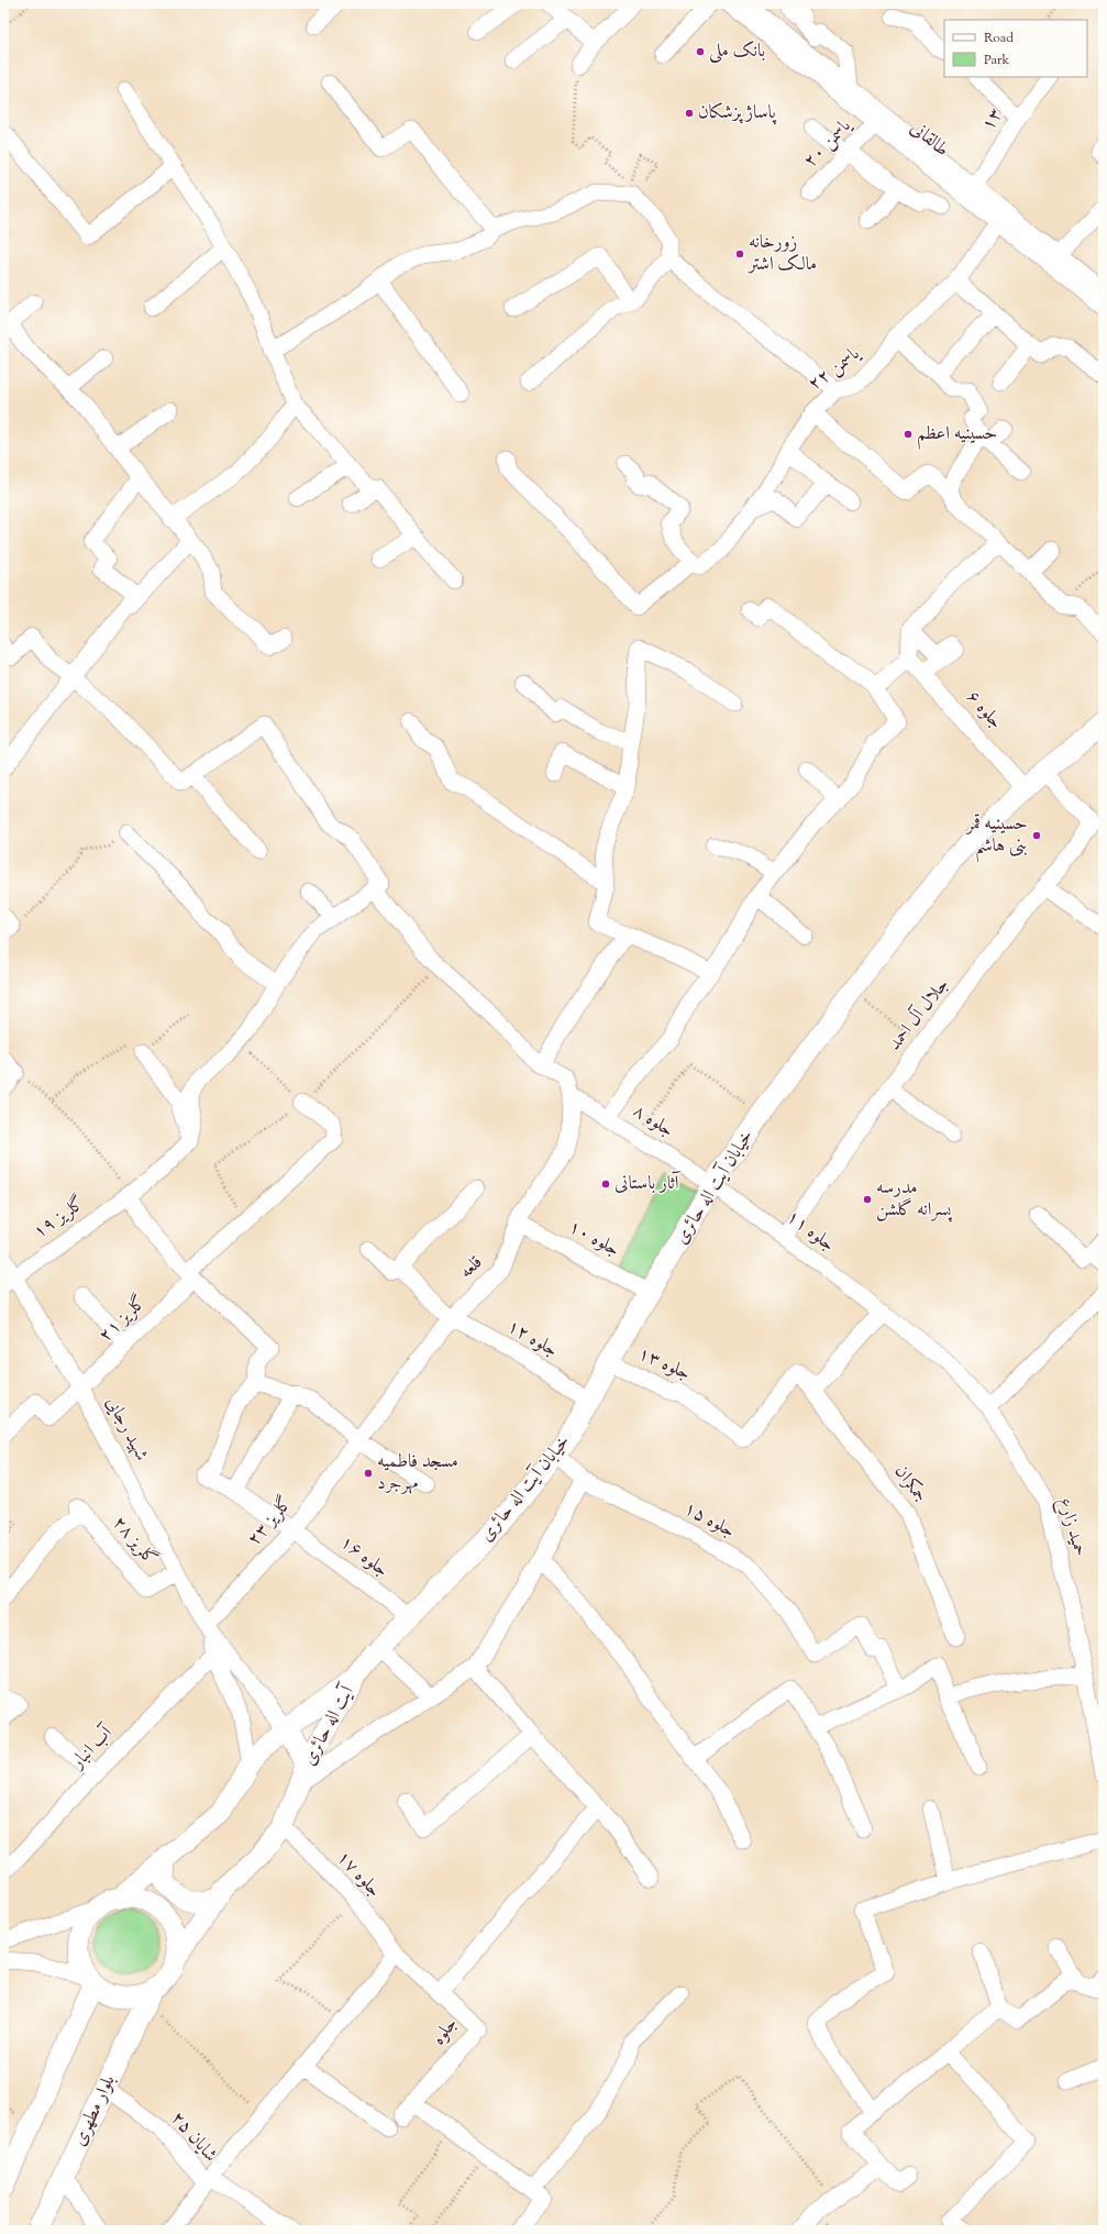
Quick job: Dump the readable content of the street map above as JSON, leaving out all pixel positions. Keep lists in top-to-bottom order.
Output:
{
  "streets": {
    "main road": ["خیابان آیت اله حائری", "آیت اله حائری", "بلوار مطهری"],
    "street": [
      "۱۳",
      "طالقانی",
      "یاسمن ۲۰",
      "یاسمن ۲۲",
      "جلوه ۶",
      "جلال آل احمد",
      "جلوه ۸",
      "گلریز ۱۹",
      "جلوه ۱۱",
      "جلوه ۱۰",
      "قلعه",
      "گلریز ۲۱",
      "جلوه ۱۲",
      "جلوه ۱۳",
      "شهید رجایی",
      "جمکران",
      "جلوه ۱۵",
      "گلریز ۲۳",
      "حمید زارع",
      "گلریز ۲۸",
      "جلوه ۱۶",
      "آب انبار",
      "جلوه ۱۷",
      "جلوه",
      "شایان ۲۵"
    ]
  },
  "crossings": [
    ["۱۳", "طالقانی"],
    ["طالقانی", "یاسمن ۲۰"],
    ["طالقانی", "یاسمن ۲۲"],
    ["جلوه ۶", "خیابان آیت اله حائری"],
    ["جلال آل احمد", "خیابان آیت اله حائری"],
    ["جلال آل احمد", "جلوه ۱۱"],
    ["جلوه ۸", "خیابان آیت اله حائری"],
    ["جلوه ۸", "جلوه ۱۱"],
    ["جلوه ۸", "قلعه"],
    ["خیابان آیت اله حائری", "جلوه ۱۱"],
    ["خیابان آیت اله حائری", "جلوه ۱۰"],
    ["خیابان آیت اله حائری", "جلوه ۱۲"],
    ["خیابان آیت اله حائری", "جلوه ۱۳"],
    ["خیابان آیت اله حائری", "جلوه ۱۵"],
    ["خیابان آیت اله حائری", "جلوه ۱۶"],
    ["خیابان آیت اله حائری", "آیت اله حائری"],
    ["گلریز ۱۹", "شهید رجایی"],
    ["جلوه ۱۱", "حمید زارع"],
    ["جلوه ۱۰", "قلعه"],
    ["قلعه", "جلوه ۱۲"],
    ["قلعه", "گلریز ۲۳"],
    ["گلریز ۲۱", "شهید رجایی"],
    ["جلوه ۱۳", "جمکران"],
    ["شهید رجایی", "گلریز ۲۳"],
    ["شهید رجایی", "گلریز ۲۸"],
    ["گلریز ۲۳", "جلوه ۱۶"],
    ["آیت اله حائری", "جلوه ۱۷"],
    ["آیت اله حائری", "بلوار مطهری"],
    ["جلوه ۱۷", "جلوه"],
    ["بلوار مطهری", "شایان ۲۵"]
  ],
  "places": [
    "بانک ملی",
    "پاساژ پزشکان",
    "زورخانه مالک اشتر",
    "حسینیه اعظم",
    "حسینیه قمر بنی هاشم",
    "آثار باستانی",
    "مدرسه پسرانه گلشن",
    "مسجد فاطمیه مهرجرد"
  ],
  "legend": ["Road", "Park"]
}
